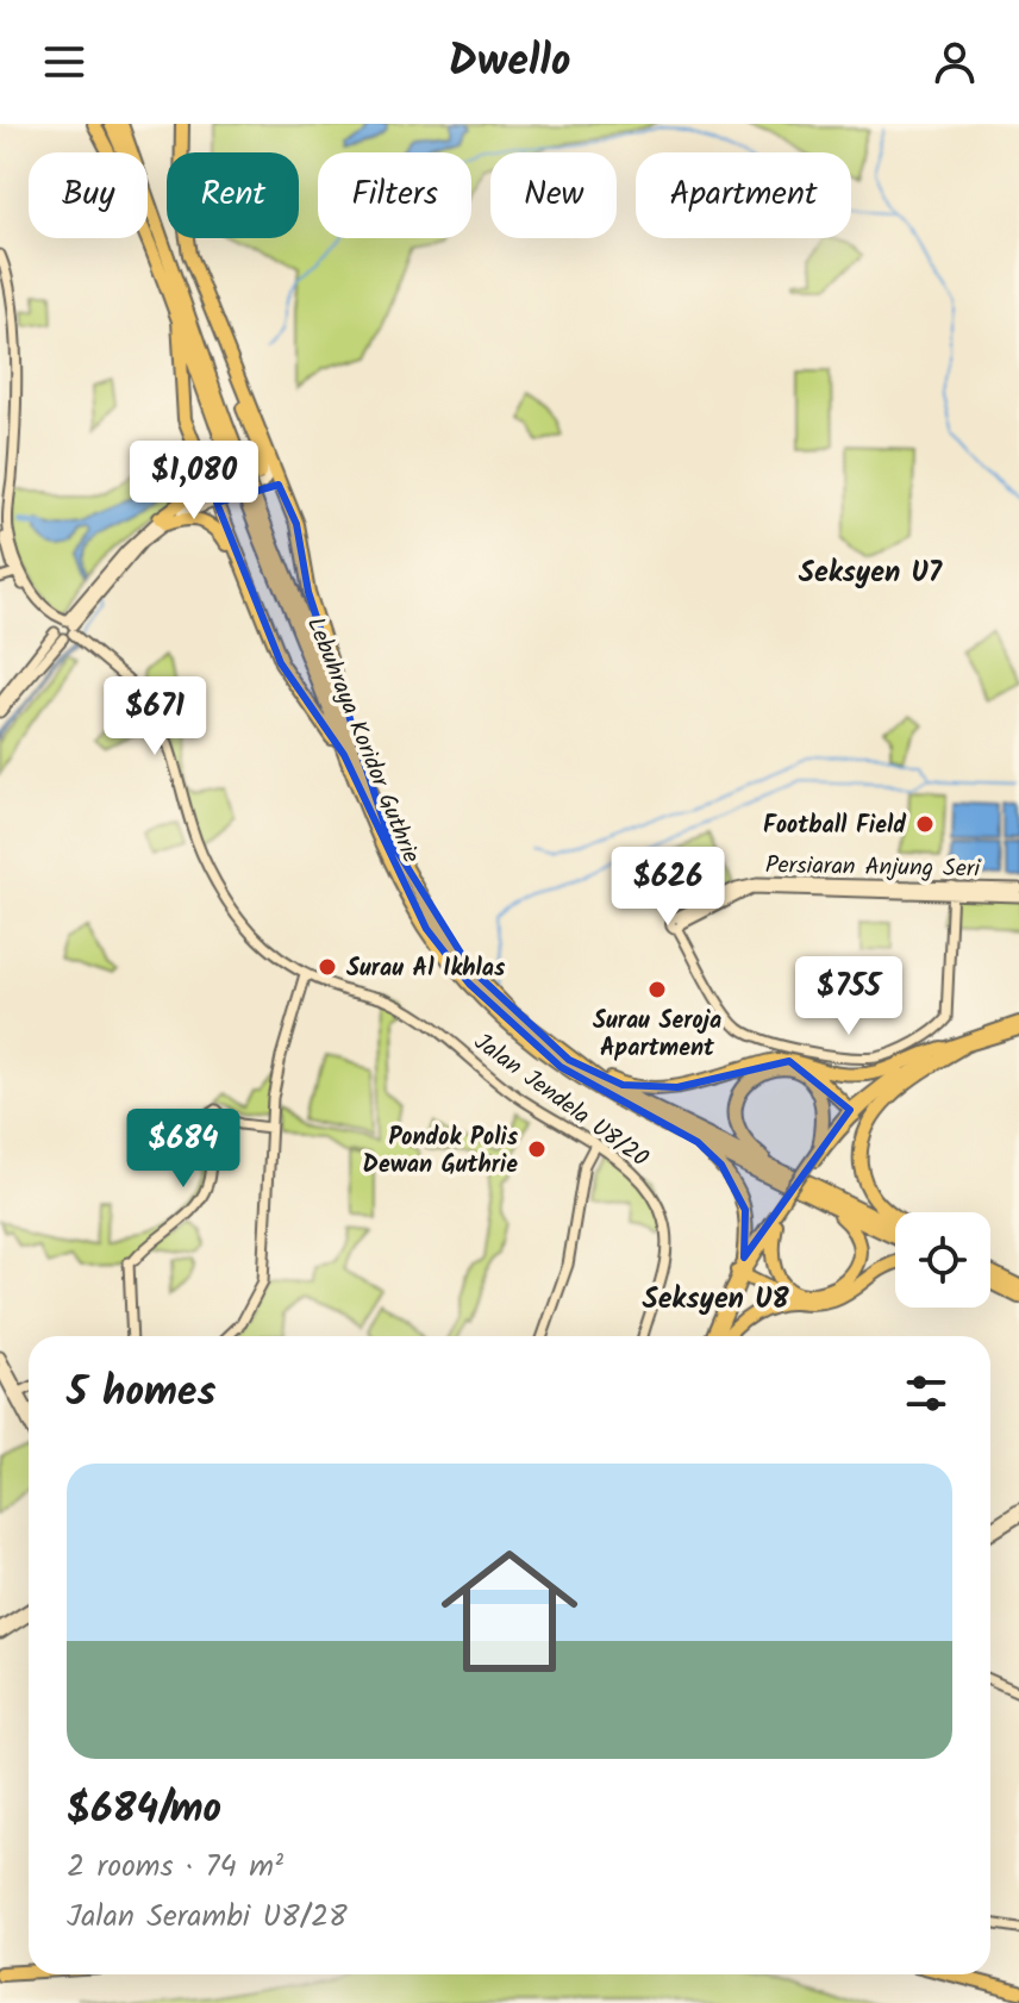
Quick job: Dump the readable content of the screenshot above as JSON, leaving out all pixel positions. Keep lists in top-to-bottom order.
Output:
{
  "streets": {
    "highway": ["Lebuhraya Koridor Guthrie"],
    "street": ["Persiaran Anjung Seri", "Jalan Jendela U8/20"]
  },
  "districts": ["Seksyen U7", "Seksyen U8"],
  "places": [
    "Football Field",
    "Surau Al Ikhlas",
    "Surau Seroja Apartment",
    "Pondok Polis Dewan Guthrie"
  ],
  "page": {
    "header": "Dwello",
    "chip": [
      "Buy",
      "Rent",
      "Filters",
      "New",
      "Apartment"
    ],
    "price": [
      "$1,080",
      "$671",
      "$626",
      "$755",
      "$684"
    ],
    "heading": "5 homes",
    "list": [
      {
        "name": "$684/mo",
        "note": "2 rooms · 74 m² · Jalan Serambi U8/28"
      }
    ]
  }
}
